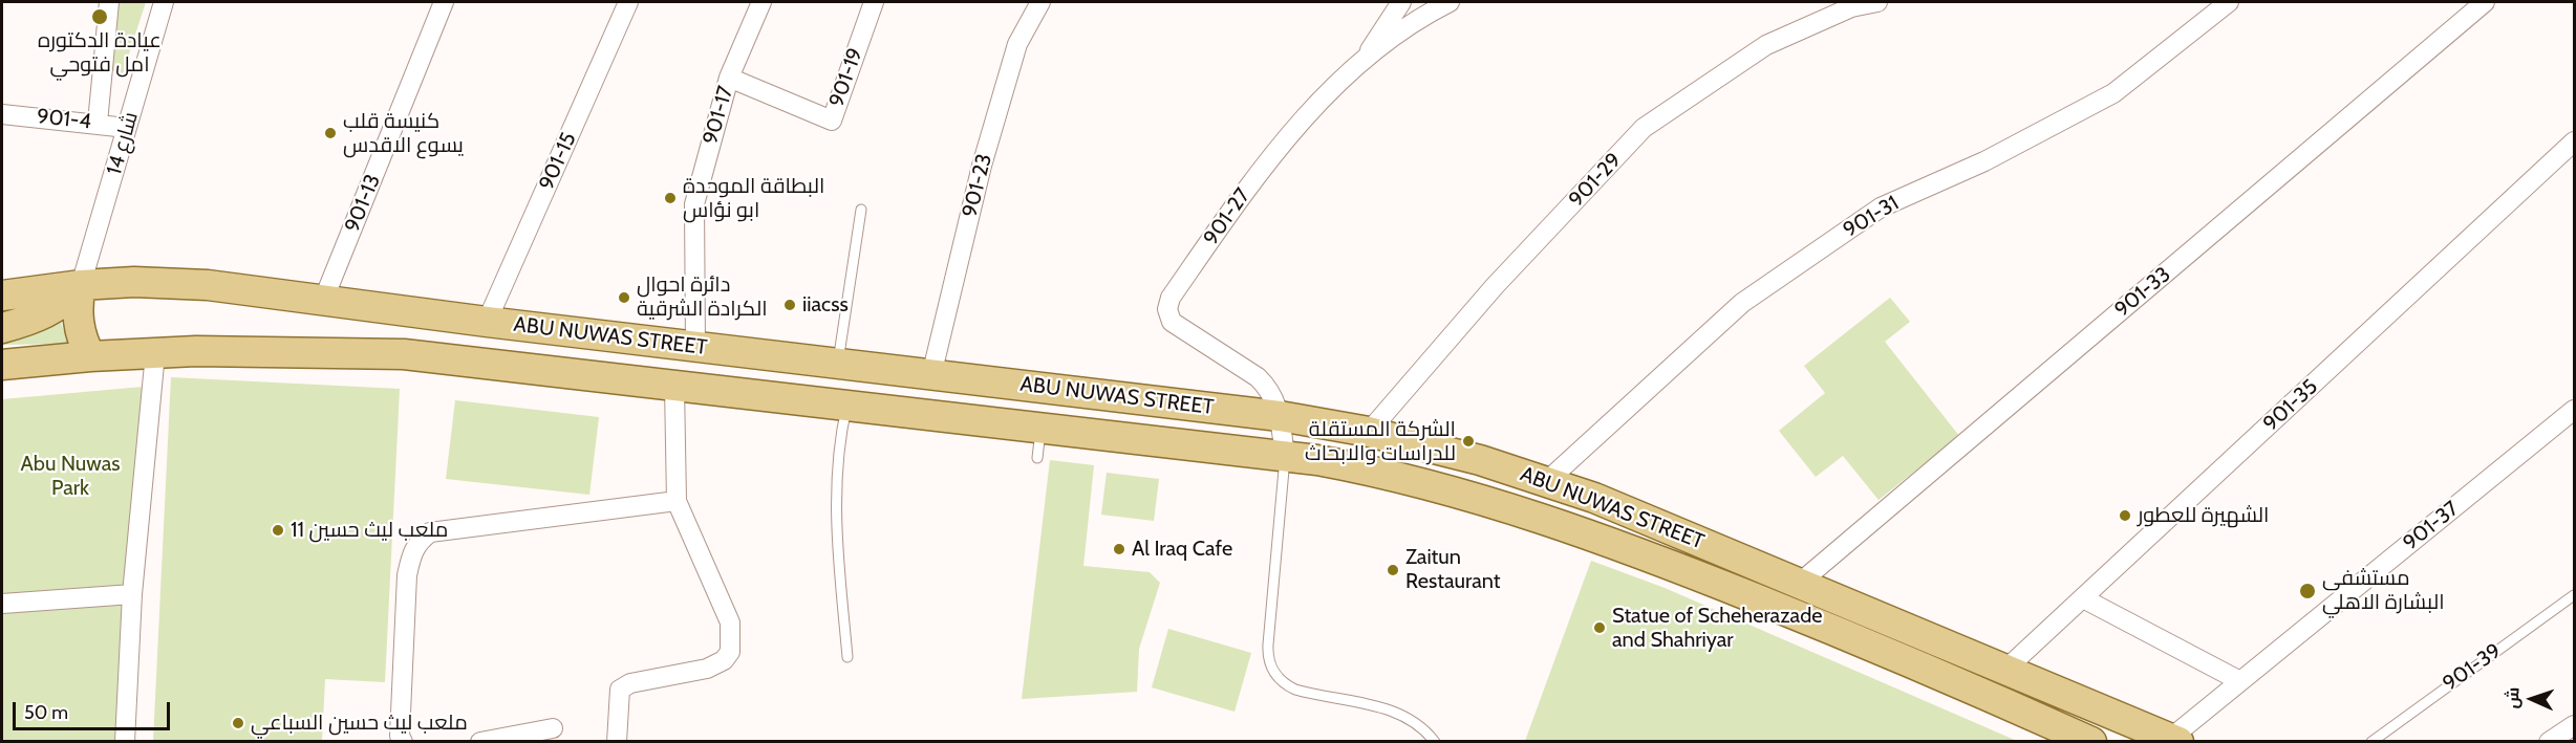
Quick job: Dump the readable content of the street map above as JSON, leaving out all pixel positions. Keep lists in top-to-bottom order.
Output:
{
  "streets": {
    "main road": ["ABU NUWAS STREET"],
    "street": [
      "901-19",
      "901-17",
      "901-4",
      "شارع 14",
      "901-15",
      "901-29",
      "901-23",
      "901-13",
      "901-27",
      "901-31",
      "901-33",
      "901-35",
      "901-37"
    ],
    "lane": ["901-39"]
  },
  "crossings": [
    ["901-19", "901-17"],
    ["901-17", "ABU NUWAS STREET"],
    ["901-4", "شارع 14"],
    ["شارع 14", "ABU NUWAS STREET"],
    ["901-15", "ABU NUWAS STREET"],
    ["901-29", "ABU NUWAS STREET"],
    ["901-23", "ABU NUWAS STREET"],
    ["901-13", "ABU NUWAS STREET"],
    ["901-27", "ABU NUWAS STREET"],
    ["901-31", "ABU NUWAS STREET"],
    ["901-33", "ABU NUWAS STREET"],
    ["ABU NUWAS STREET", "901-35"],
    ["ABU NUWAS STREET", "901-37"]
  ],
  "parks": ["Abu Nuwas Park"],
  "places": [
    "عيادة الدكتوره امل فتوحي",
    "كنيسة قلب يسوع الاقدس",
    "البطاقة الموحدة ابو نؤاس",
    "دائرة احوال الكرادة الشرقية",
    "iiacss",
    "الشركة المستقلة للدراسات والابحاث",
    "الشهيرة للعطور",
    "ملعب ليث حسين 11",
    "Al Iraq Cafe",
    "Zaitun Restaurant",
    "مستشفى البشارة الاهلي",
    "Statue of Scheherazade and Shahriyar",
    "ملعب ليث حسين السباعي"
  ],
  "scale_bar": "50 m",
  "north": "left"
}
